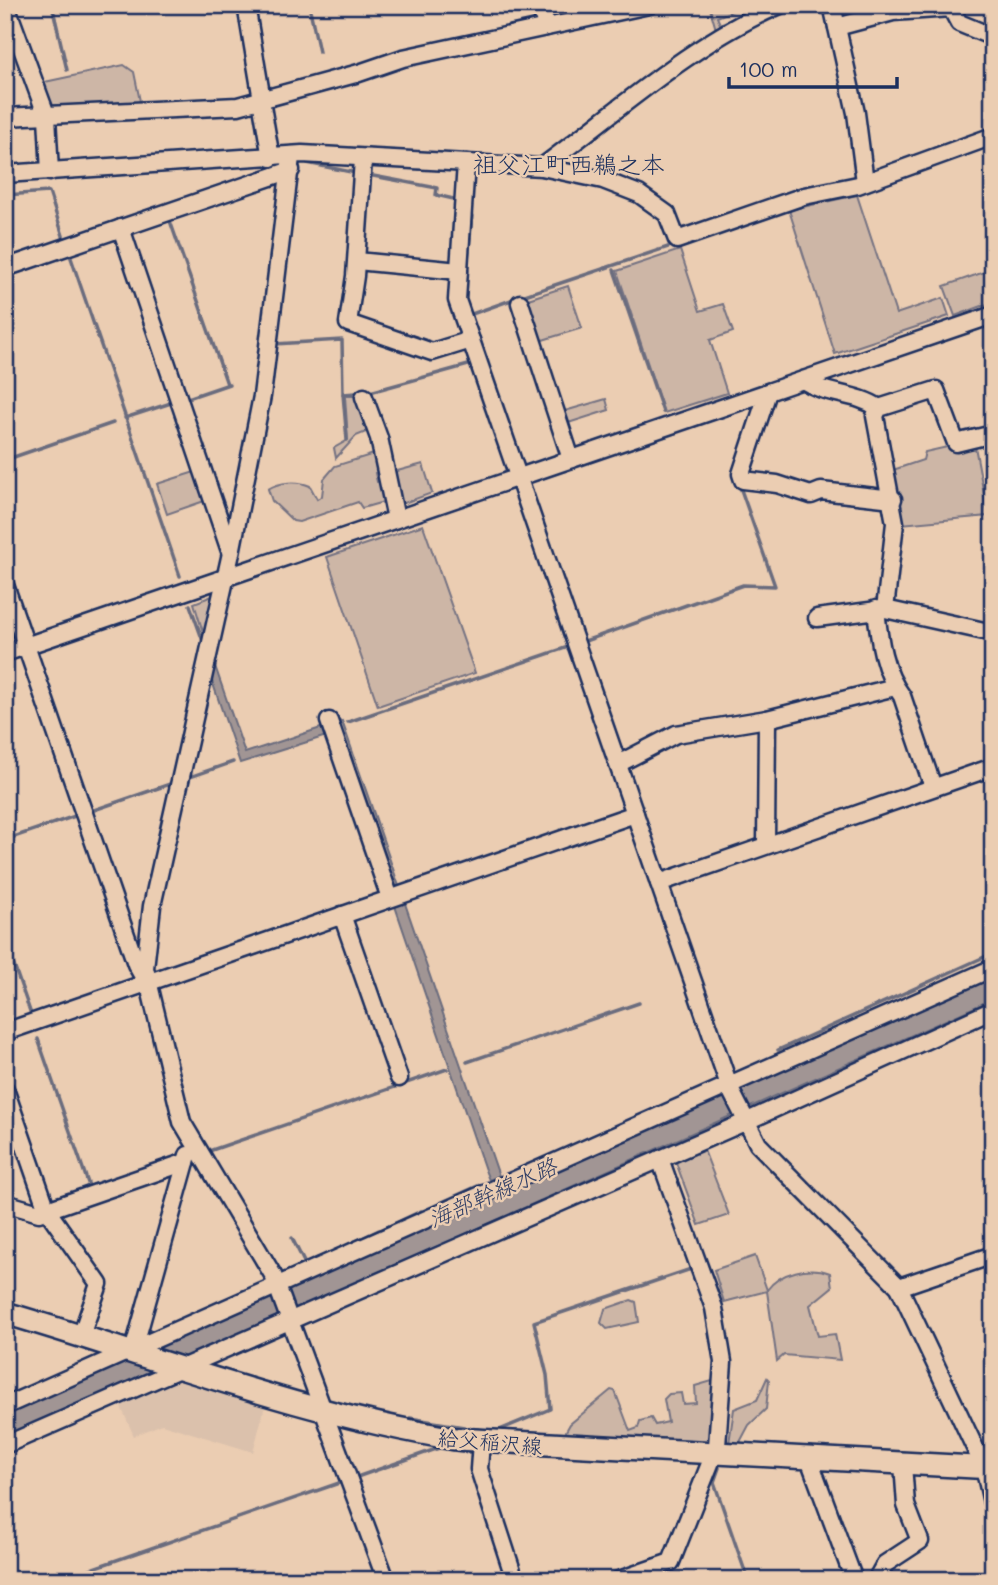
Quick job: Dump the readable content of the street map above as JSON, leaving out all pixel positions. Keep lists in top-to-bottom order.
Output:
{
  "streets": {
    "main road": ["給父稲沢線"]
  },
  "districts": ["祖父江町西鵜之本"],
  "water": ["海部幹線水路"],
  "scale_bar": "100 m"
}
